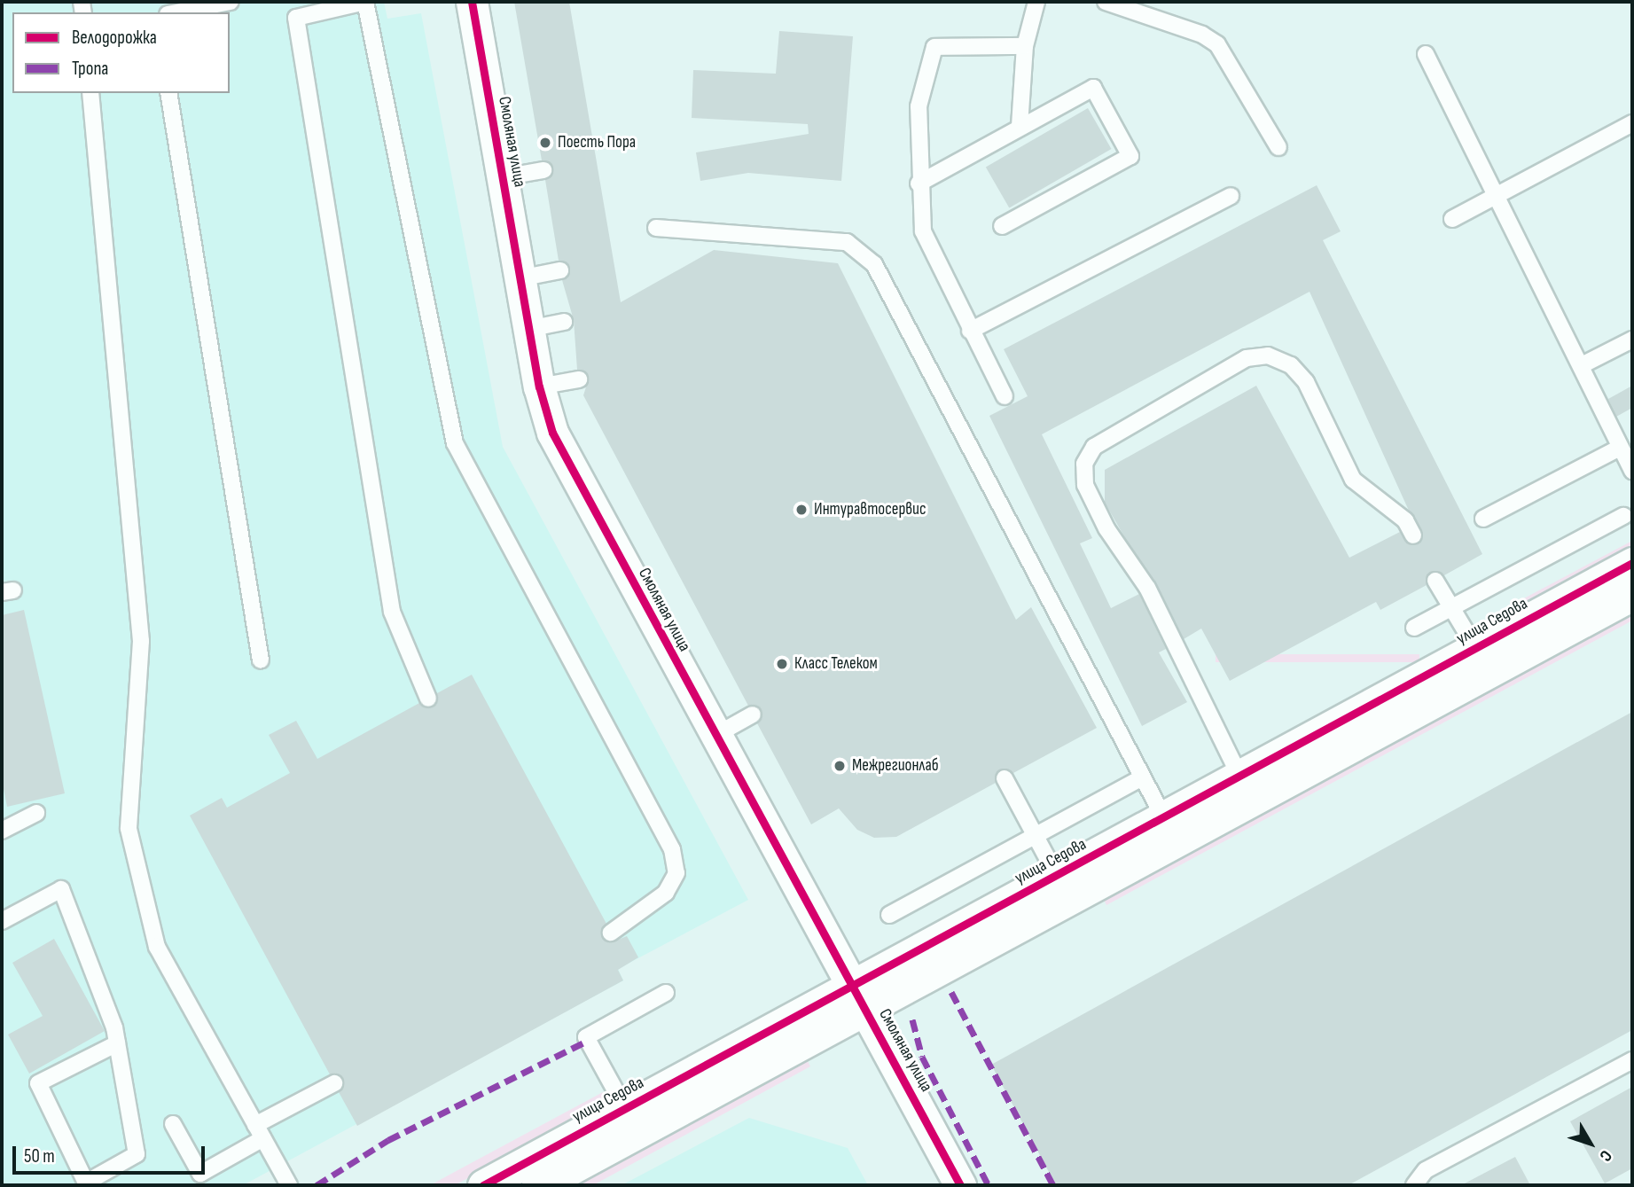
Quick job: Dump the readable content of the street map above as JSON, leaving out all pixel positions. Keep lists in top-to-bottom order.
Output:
{
  "streets": {
    "street": ["Смоляная улица", "улица Седова"]
  },
  "crossings": [
    ["Смоляная улица", "улица Седова"]
  ],
  "places": [
    "Поесть Пора",
    "Интуравтосервис",
    "Класс Телеком",
    "Межрегионлаб"
  ],
  "legend": ["Велодорожка", "Тропа"],
  "scale_bar": "50 m",
  "north": "bottom right"
}
